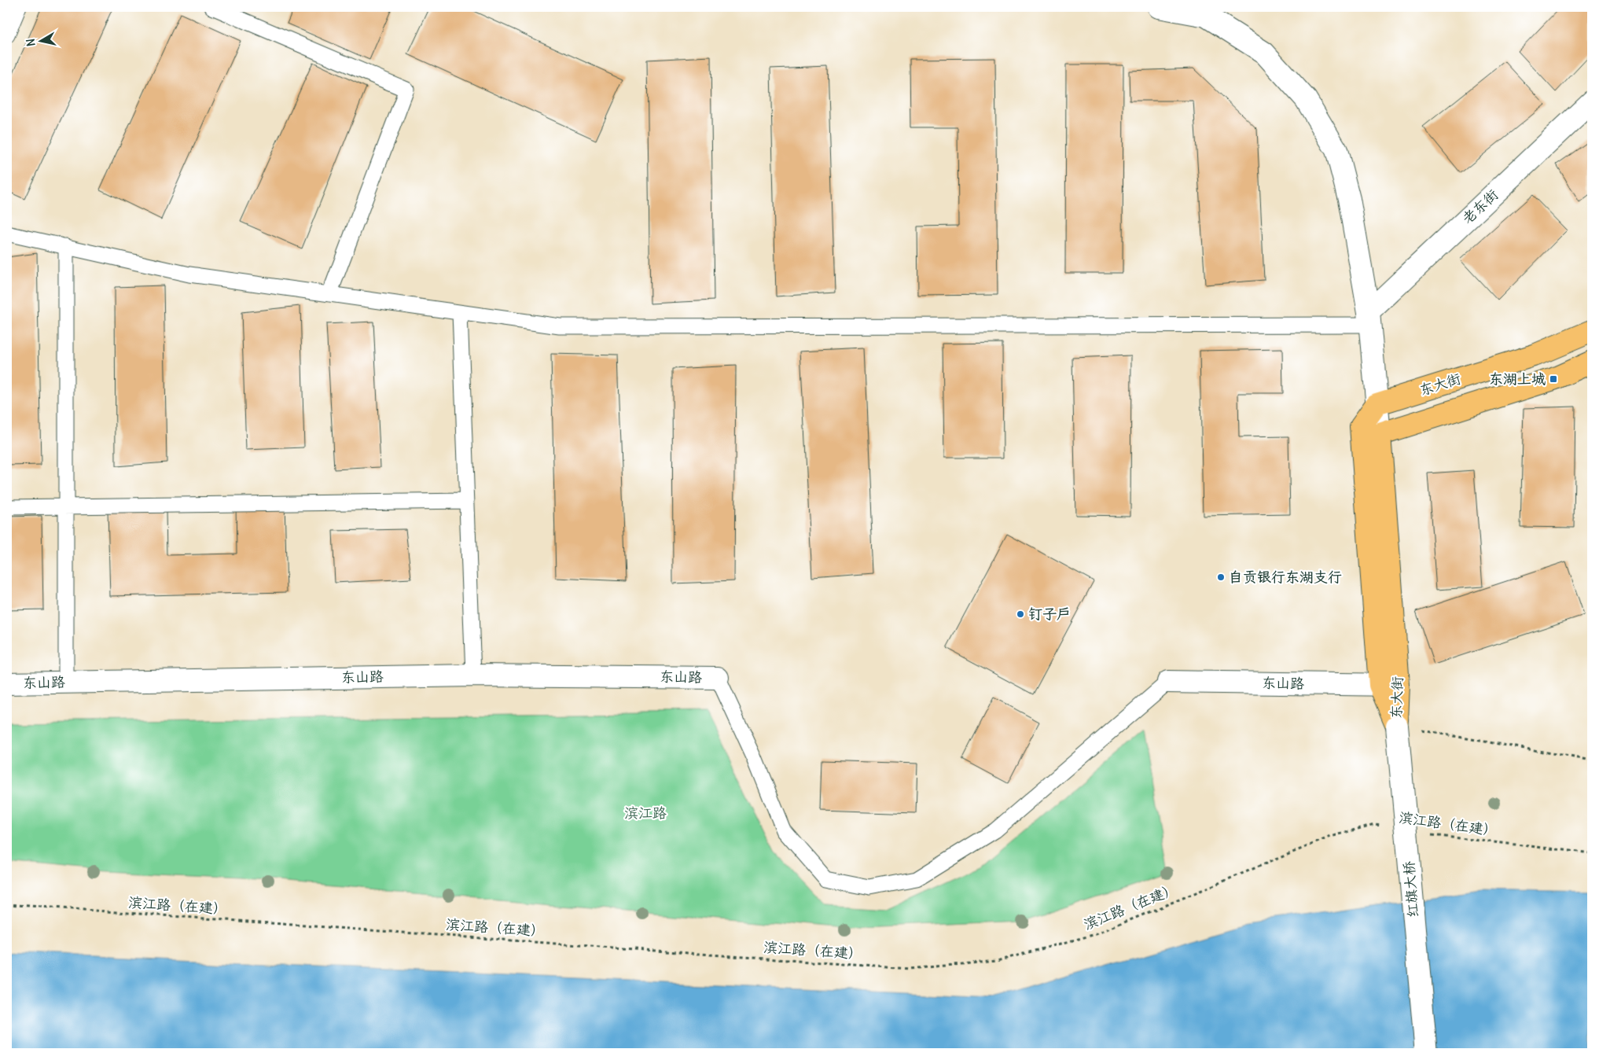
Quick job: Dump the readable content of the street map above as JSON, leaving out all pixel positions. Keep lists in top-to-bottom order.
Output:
{
  "streets": {
    "main road": ["东大街"],
    "street": ["老东街", "东山路", "红旗大桥"],
    "path": ["滨江路（在建）"]
  },
  "crossings": [
    ["东大街", "东山路"],
    ["东大街", "红旗大桥"]
  ],
  "parks": ["滨江路"],
  "places": {
    "transit": ["东湖上城"],
    "other": ["自贡银行东湖支行", "钉子户"]
  },
  "north": "left"
}
